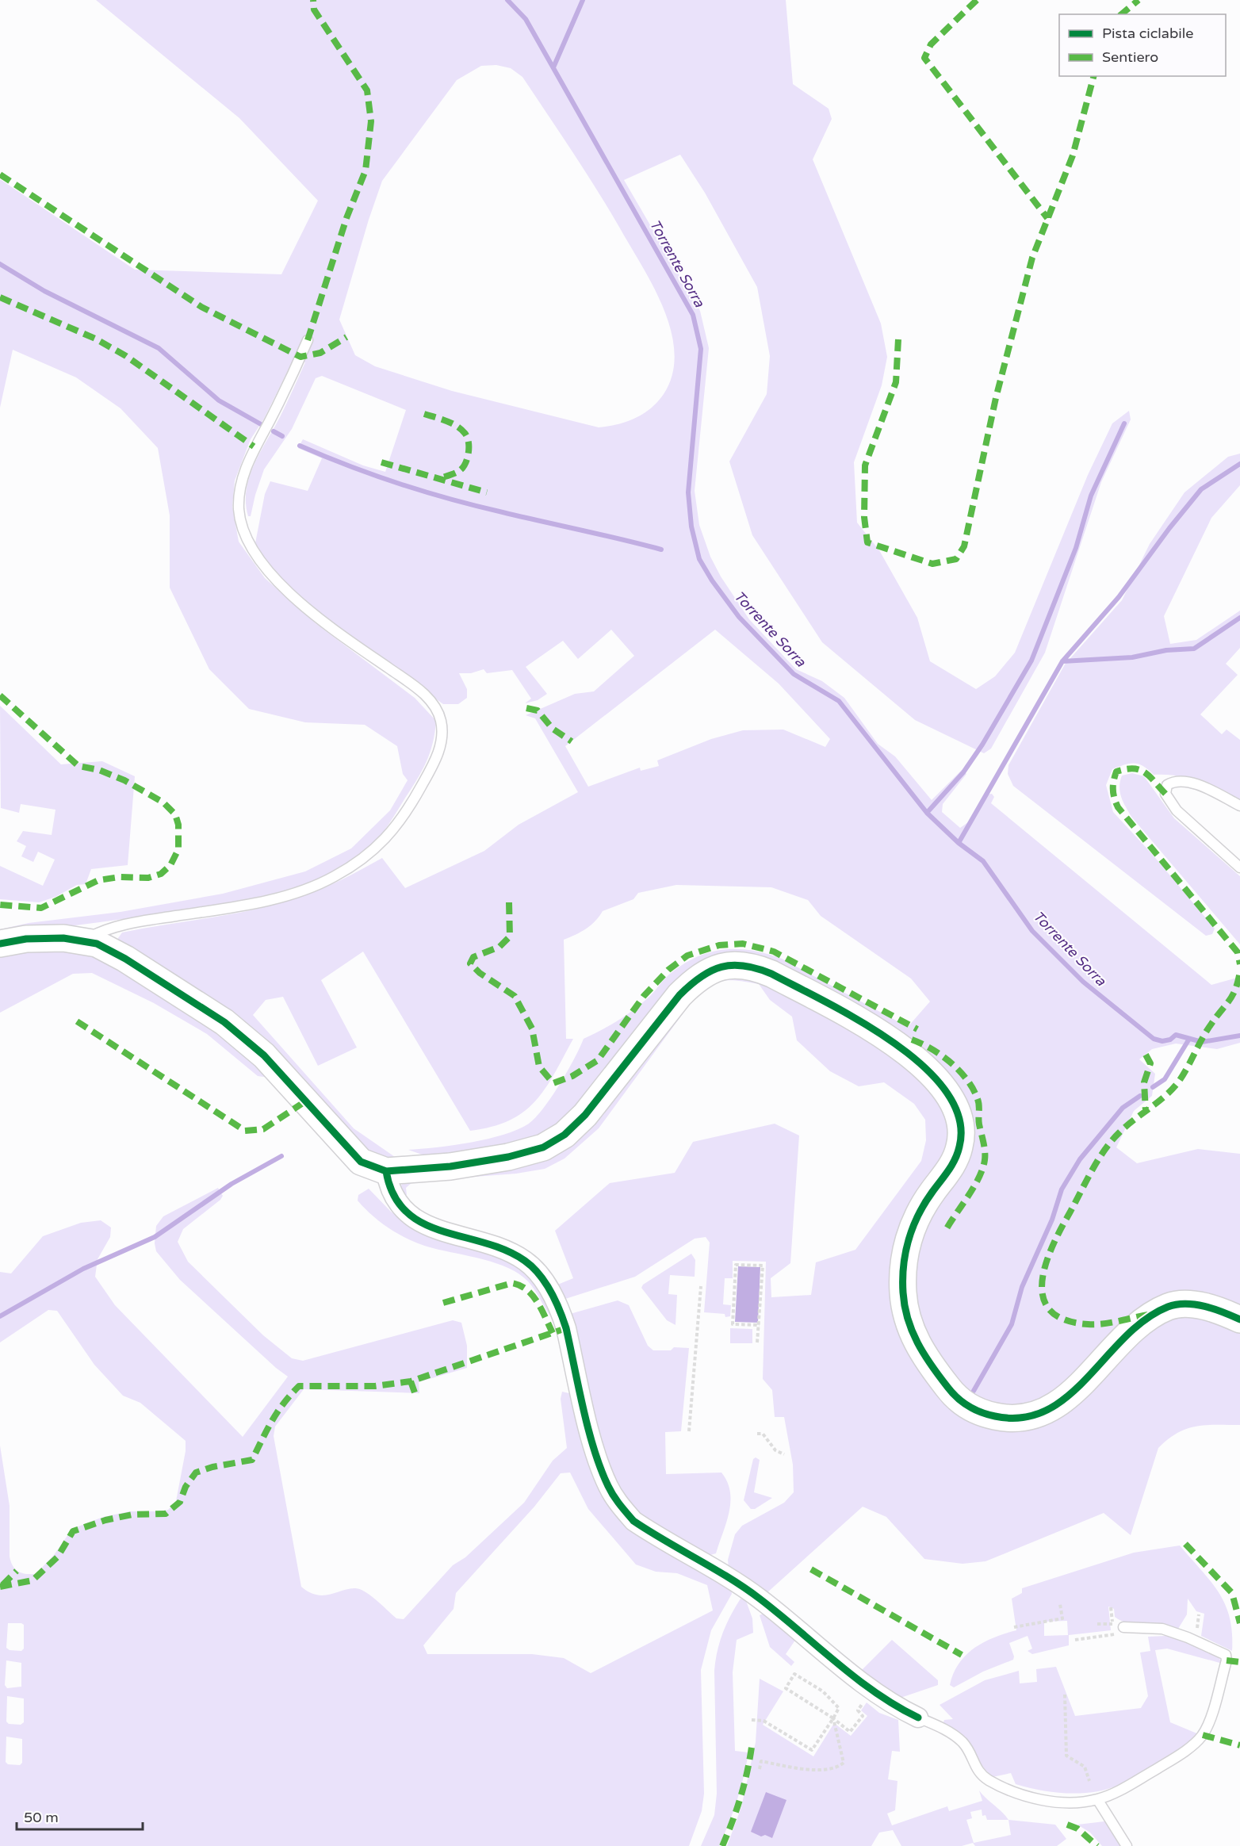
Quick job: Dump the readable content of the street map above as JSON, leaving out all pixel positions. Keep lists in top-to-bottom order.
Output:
{
  "water": ["Torrente Sorra"],
  "legend": ["Pista ciclabile", "Sentiero"],
  "scale_bar": "50 m"
}
